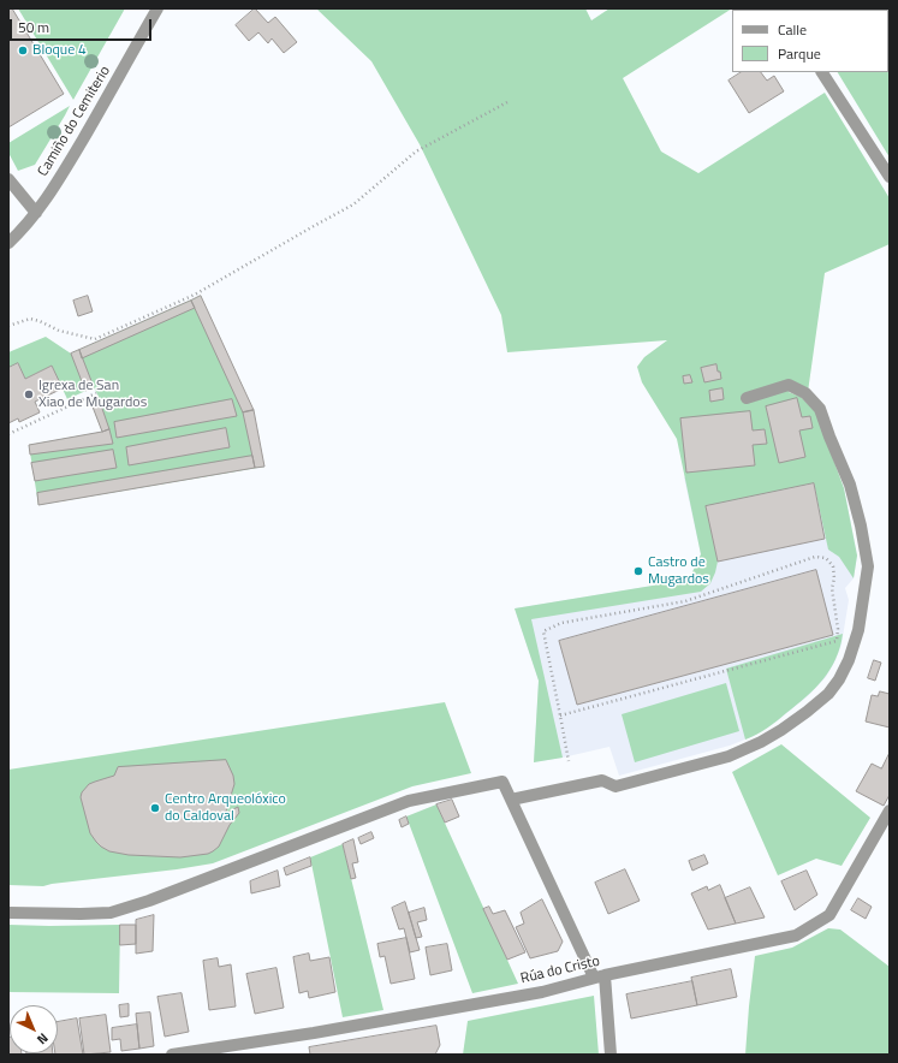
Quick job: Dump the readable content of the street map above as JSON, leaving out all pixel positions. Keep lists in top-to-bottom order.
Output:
{
  "streets": {
    "street": ["Camiño do Cemiterio", "Rúa do Cristo"]
  },
  "places": [
    "Bloque 4",
    "Igrexa de San Xiao de Mugardos",
    "Castro de Mugardos",
    "Centro Arqueolóxico do Caldoval"
  ],
  "legend": ["Calle", "Parque"],
  "scale_bar": "50 m",
  "north": "bottom right"
}
